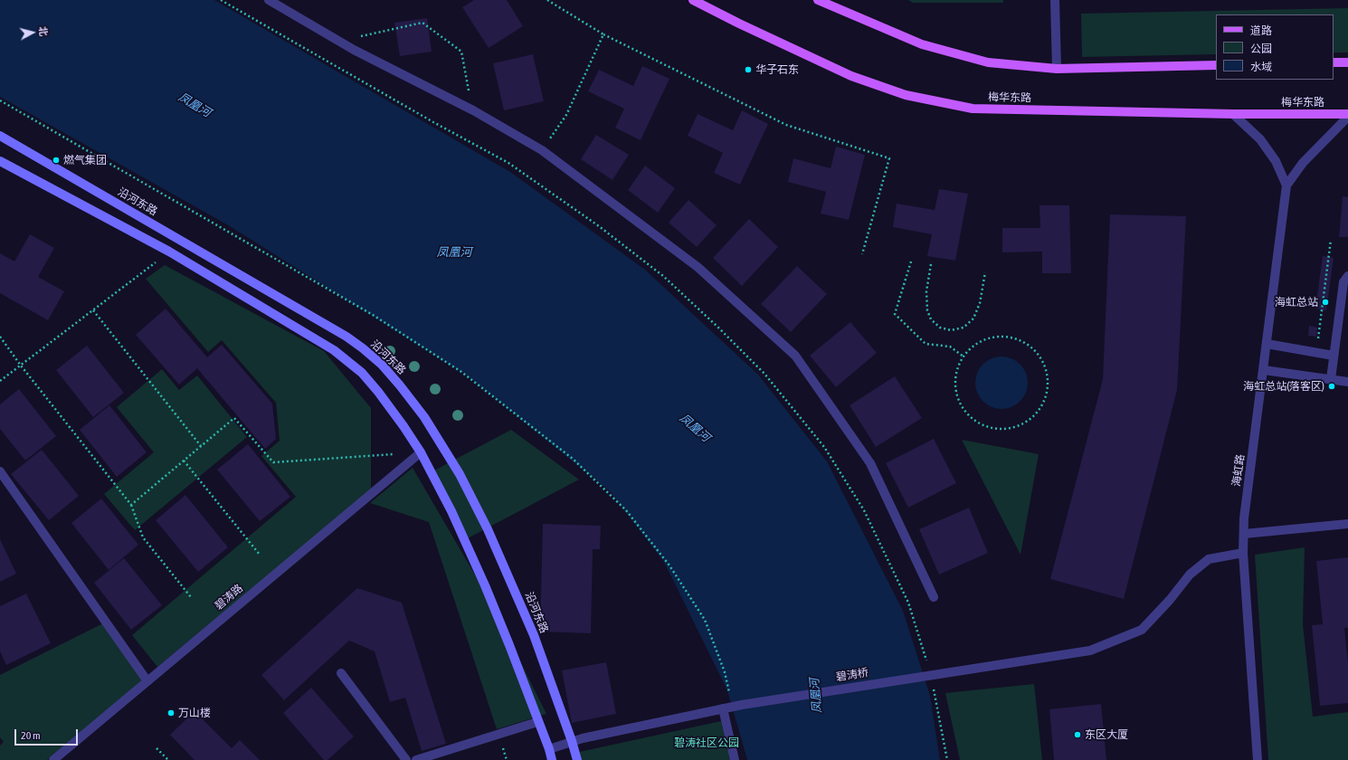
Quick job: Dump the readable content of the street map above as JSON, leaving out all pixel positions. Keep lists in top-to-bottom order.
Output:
{
  "streets": {
    "main road": ["梅华东路"],
    "street": [
      "沿河东路",
      "海虹路",
      "碧涛路",
      "碧涛桥"
    ]
  },
  "crossings": [
    ["沿河东路", "碧涛桥"],
    ["海虹路", "碧涛桥"]
  ],
  "water": ["凤凰河"],
  "parks": ["碧涛社区公园"],
  "places": [
    "华子石东",
    "燃气集团",
    "海虹总站",
    "海虹总站(落客区)",
    "万山楼",
    "东区大厦"
  ],
  "legend": ["道路", "公园", "水域"],
  "scale_bar": "20 m",
  "north": "right"
}
